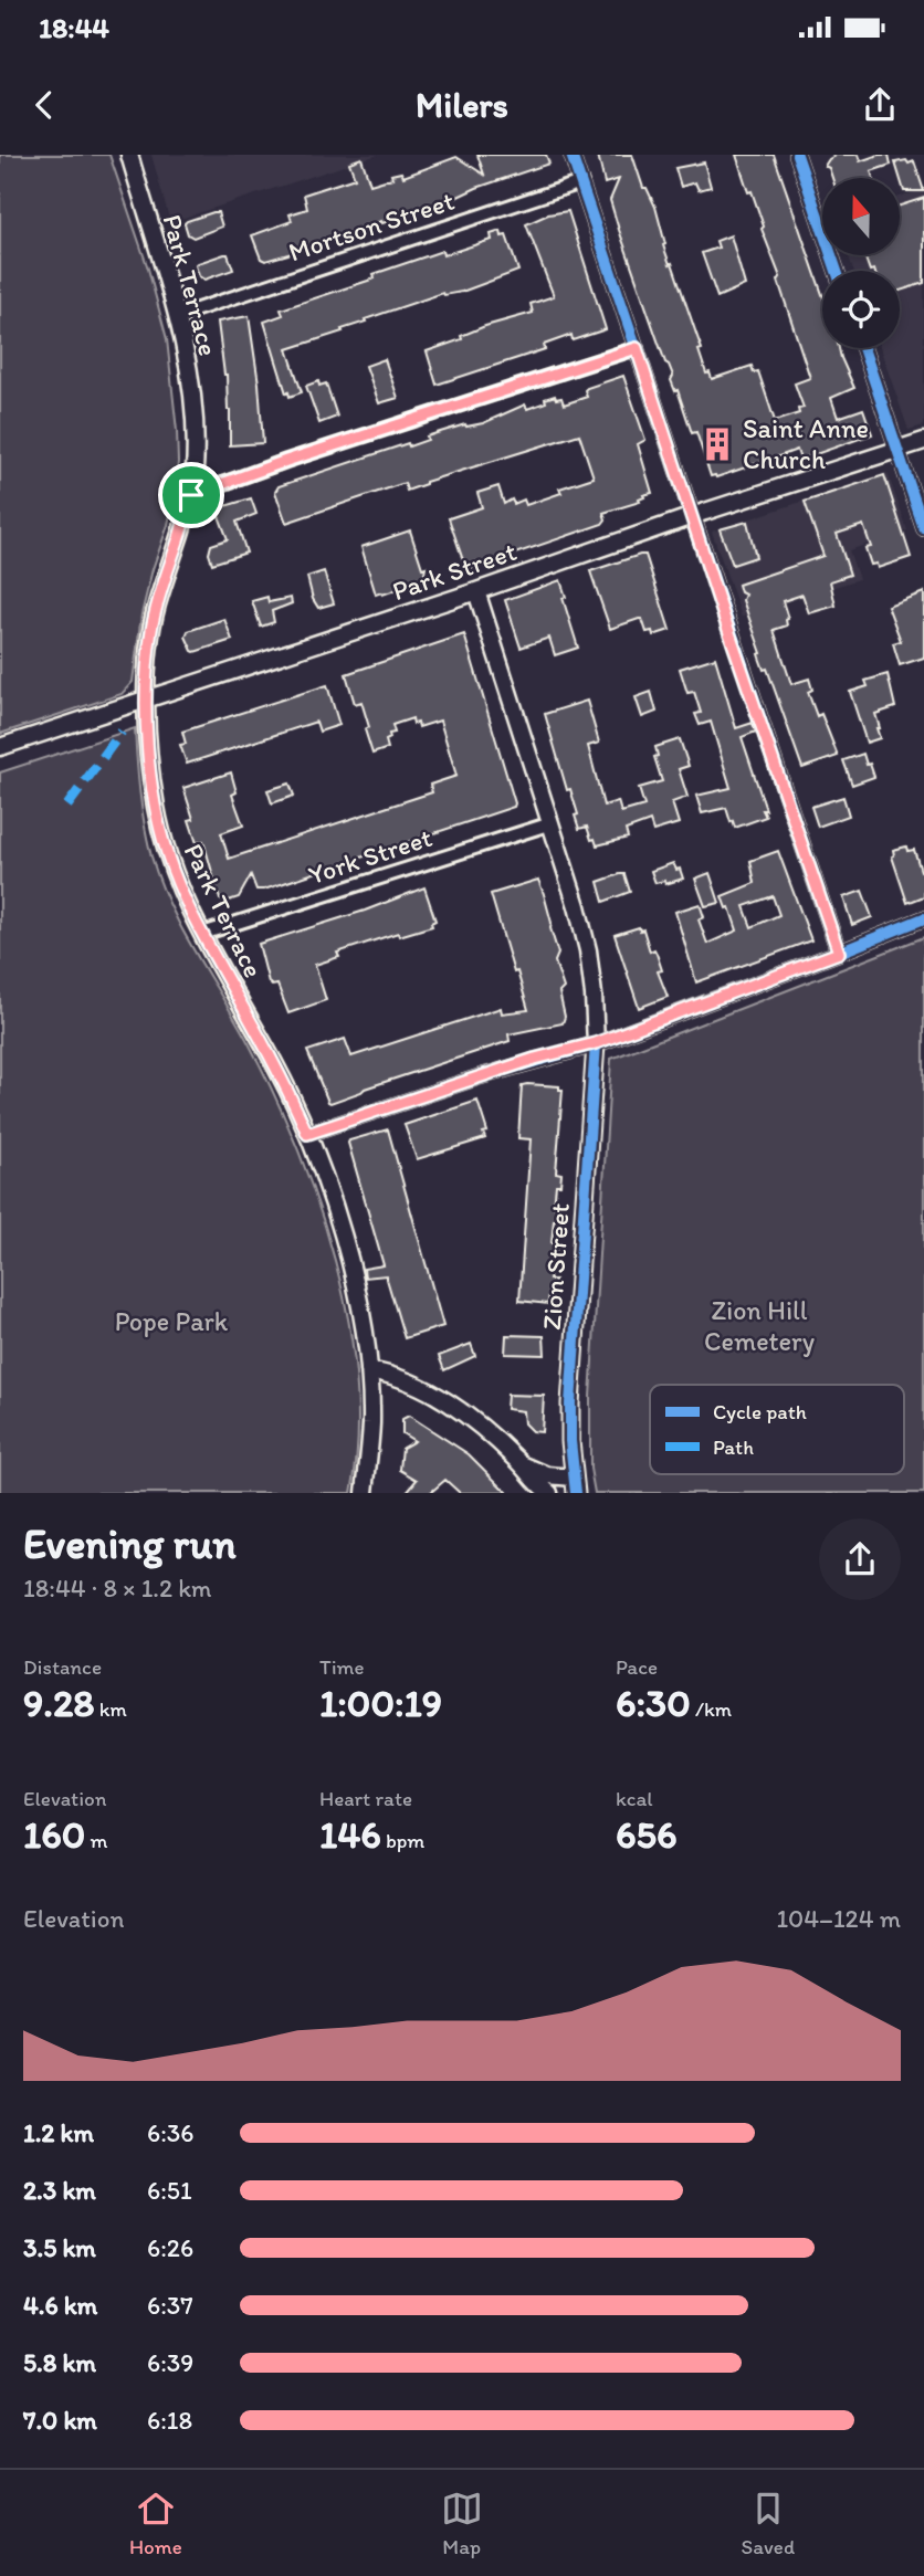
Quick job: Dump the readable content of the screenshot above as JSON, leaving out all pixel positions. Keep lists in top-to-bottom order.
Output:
{
  "streets": {
    "main road": ["Park Terrace", "Park Street", "Zion Street"],
    "street": ["Mortson Street", "York Street"]
  },
  "crossings": [
    ["Mortson Street", "Park Terrace"],
    ["Park Terrace", "Park Street"],
    ["Park Terrace", "York Street"],
    ["Park Street", "Zion Street"],
    ["York Street", "Zion Street"]
  ],
  "parks": ["Zion Hill Cemetery", "Pope Park"],
  "places": {
    "building": ["Saint Anne Church"]
  },
  "legend": ["Cycle path", "Path"],
  "north": "top",
  "page": {
    "status": "18:44",
    "header": "Milers",
    "heading": ["Evening run", "18:44 · 8 × 1.2 km"],
    "stats": [
      ["Distance", "9.28 km"],
      ["Time", "1:00:19"],
      ["Pace", "6:30 /km"],
      ["Elevation", "160 m"],
      ["Heart rate", "146 bpm"],
      ["kcal", "656"]
    ],
    "chart": ["Elevation", "104–124 m"],
    "list": [
      {
        "name": "1.2 km",
        "note": "6:36"
      },
      {
        "name": "2.3 km",
        "note": "6:51"
      },
      {
        "name": "3.5 km",
        "note": "6:26"
      },
      {
        "name": "4.6 km",
        "note": "6:37"
      },
      {
        "name": "5.8 km",
        "note": "6:39"
      },
      {
        "name": "7.0 km",
        "note": "6:18"
      }
    ],
    "tabs": ["Home", "Map", "Saved"]
  }
}
